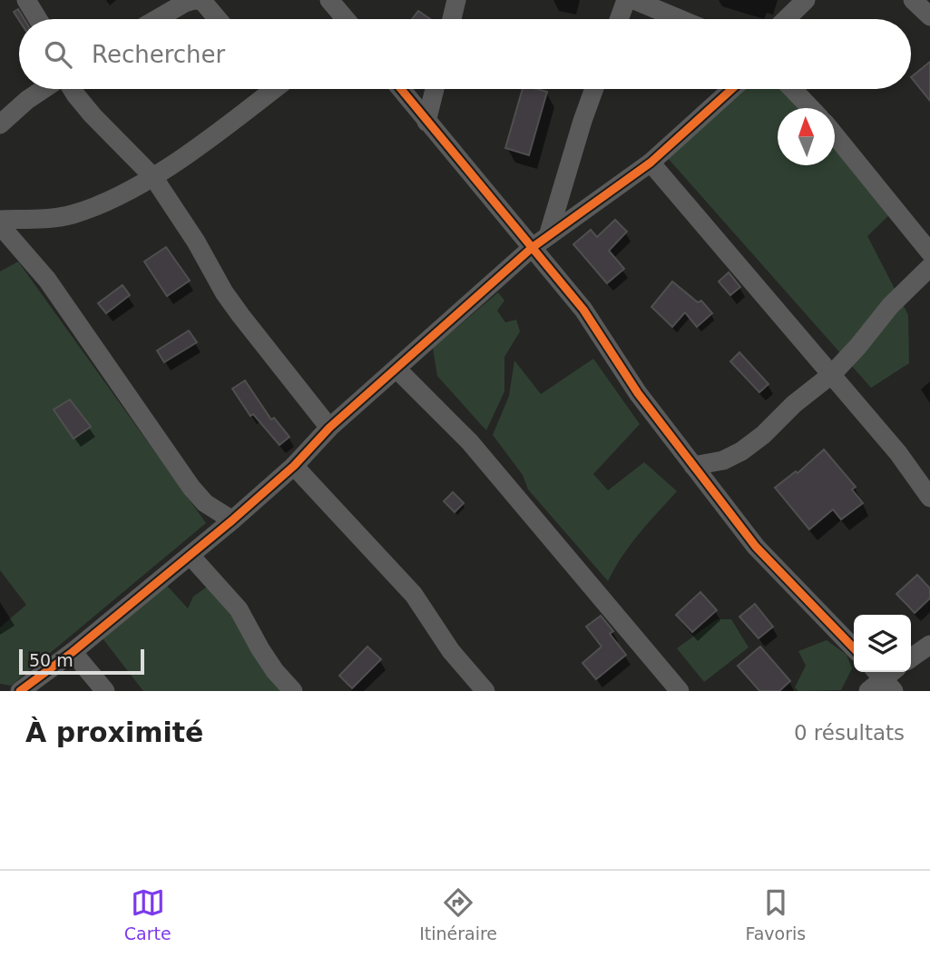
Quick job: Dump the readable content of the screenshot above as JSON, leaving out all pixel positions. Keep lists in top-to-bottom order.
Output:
{
  "scale_bar": "50 m",
  "north": "top",
  "page": {
    "search": "Rechercher",
    "scale": "50 m",
    "heading": ["À proximité", "0 résultats"],
    "nav": ["Carte", "Itinéraire", "Favoris"]
  }
}
